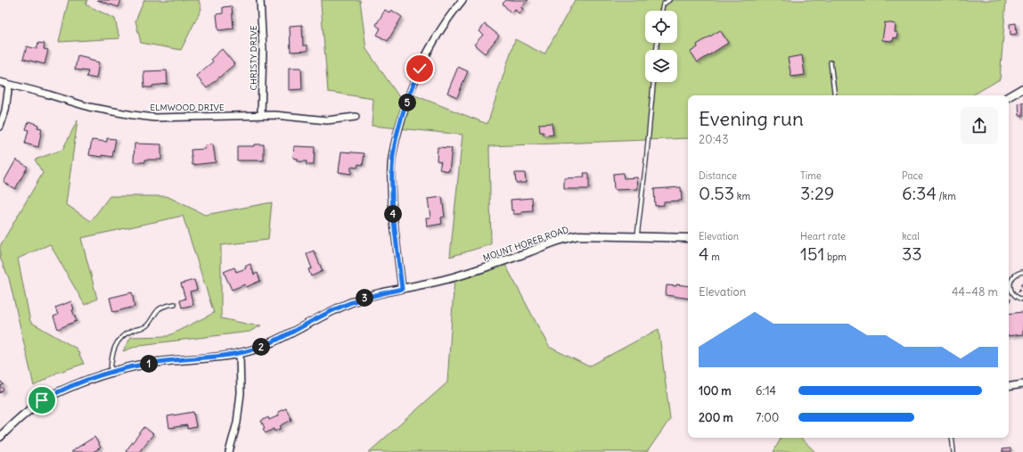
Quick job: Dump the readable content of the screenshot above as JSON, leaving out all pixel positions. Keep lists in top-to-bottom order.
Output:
{
  "streets": {
    "street": ["CHRISTY DRIVE", "ELMWOOD DRIVE", "MOUNT HOREB ROAD"]
  },
  "crossings": [
    ["CHRISTY DRIVE", "ELMWOOD DRIVE"]
  ],
  "page": {
    "pins": [
      "5",
      "4",
      "3",
      "2",
      "1"
    ],
    "heading": ["Evening run", "20:43"],
    "stats": [
      ["Distance", "0.53 km"],
      ["Time", "3:29"],
      ["Pace", "6:34 /km"],
      ["Elevation", "4 m"],
      ["Heart rate", "151 bpm"],
      ["kcal", "33"]
    ],
    "chart": ["Elevation", "44–48 m"],
    "list": [
      {
        "name": "100 m",
        "note": "6:14"
      },
      {
        "name": "200 m",
        "note": "7:00"
      }
    ]
  }
}
